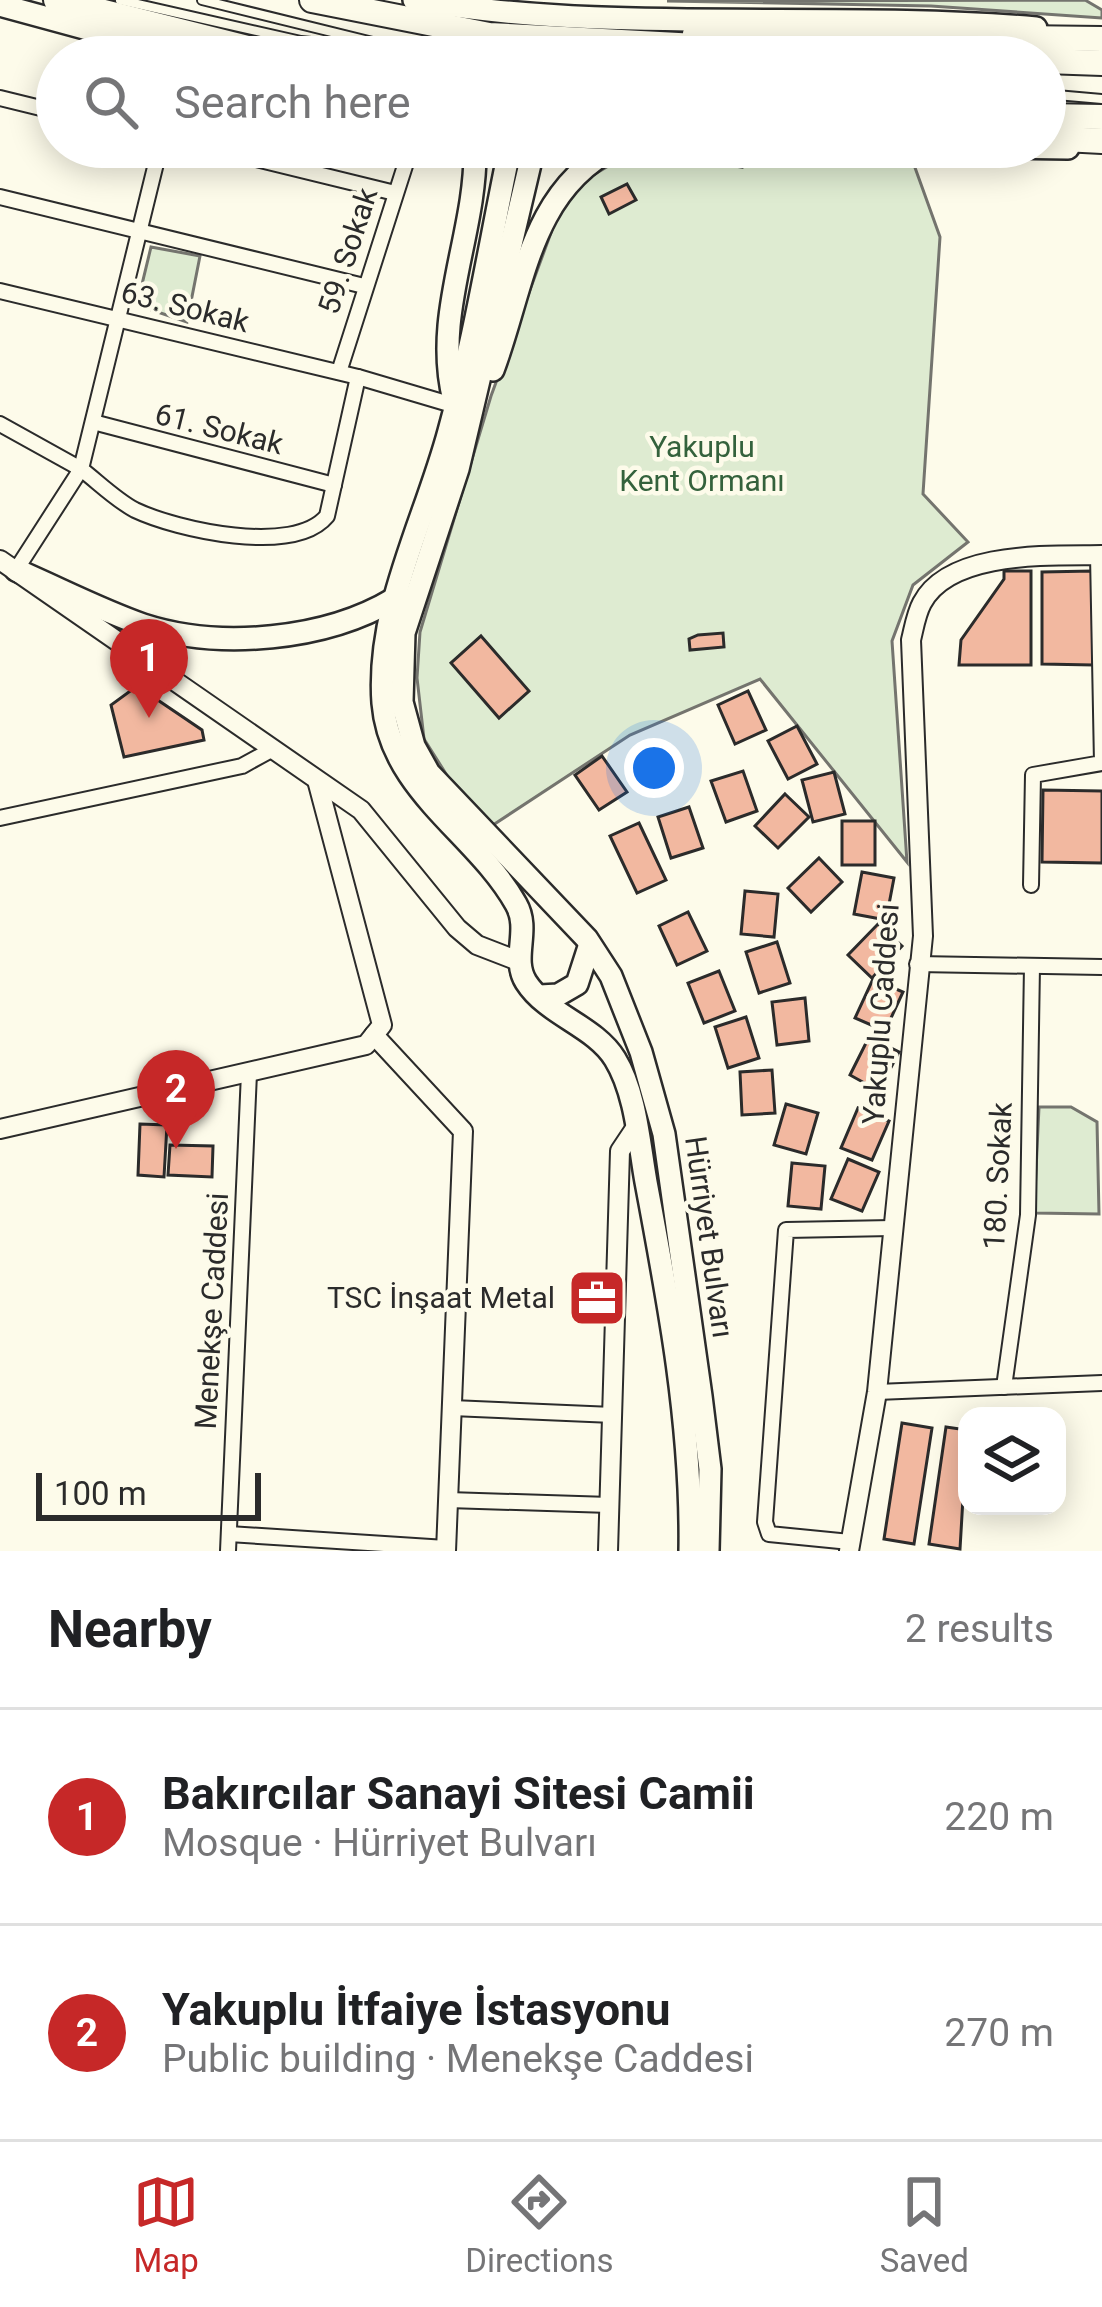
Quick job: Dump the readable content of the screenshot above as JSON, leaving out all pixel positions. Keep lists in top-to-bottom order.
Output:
{
  "streets": {
    "main road": ["Hürriyet Bulvarı"],
    "street": [
      "59. Sokak",
      "63. Sokak",
      "61. Sokak",
      "Yakuplu Caddesi",
      "180. Sokak",
      "Menekşe Caddesi"
    ]
  },
  "crossings": [
    ["59. Sokak", "63. Sokak"]
  ],
  "parks": ["Yakuplu Kent Ormanı"],
  "places": {
    "office": ["TSC İnşaat Metal"]
  },
  "scale_bar": "100 m",
  "page": {
    "search": "Search here",
    "pins": ["1", "2"],
    "scale": "100 m",
    "heading": ["Nearby", "2 results"],
    "list": [
      {
        "mark": "1",
        "name": "Bakırcılar Sanayi Sitesi Camii",
        "note": "Mosque · Hürriyet Bulvarı",
        "value": "220 m"
      },
      {
        "mark": "2",
        "name": "Yakuplu İtfaiye İstasyonu",
        "note": "Public building · Menekşe Caddesi",
        "value": "270 m"
      }
    ],
    "nav": ["Map", "Directions", "Saved"]
  }
}
